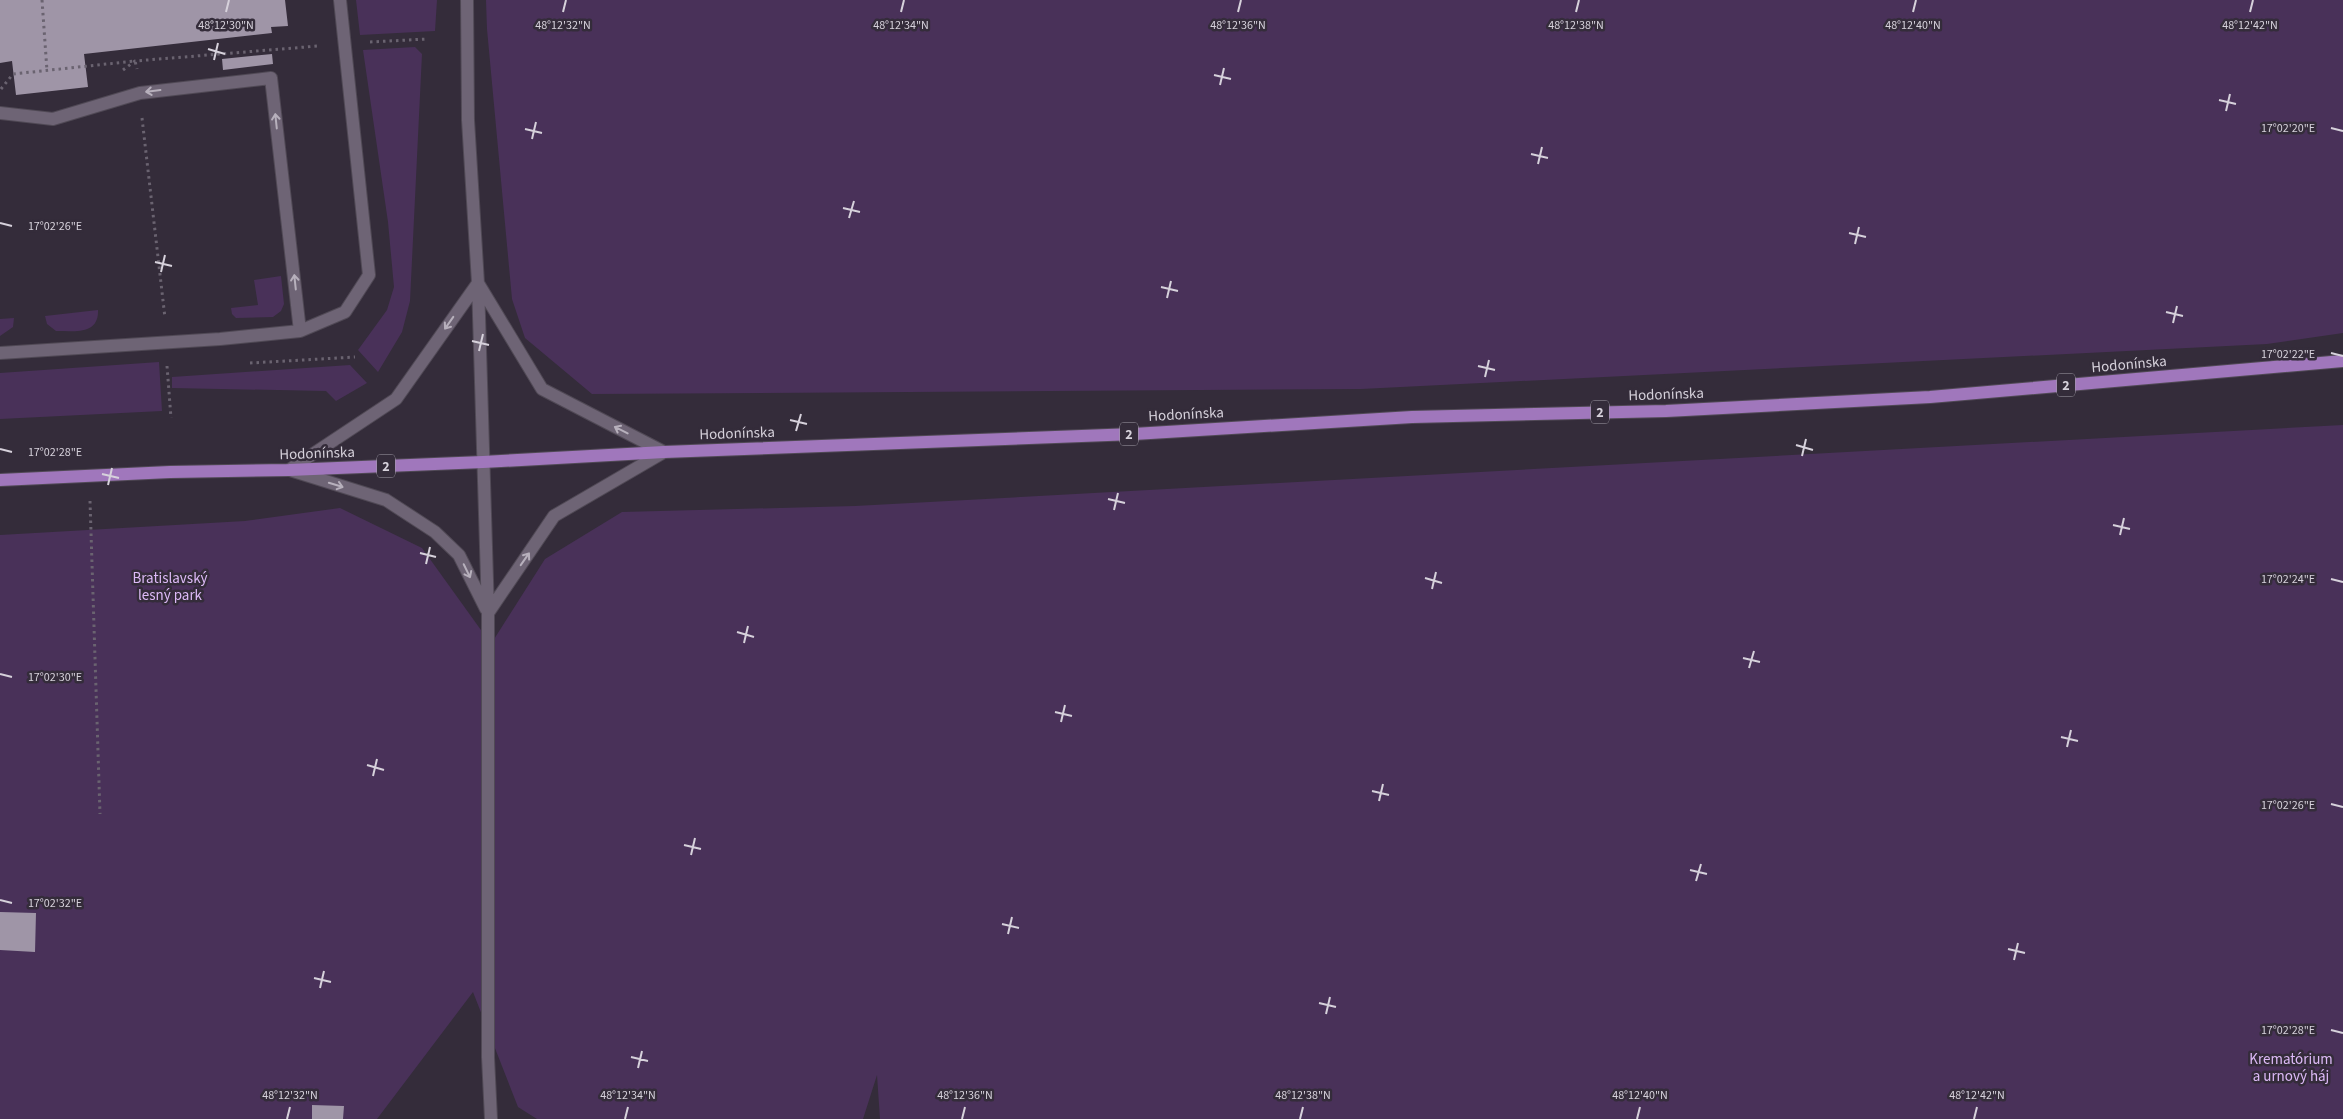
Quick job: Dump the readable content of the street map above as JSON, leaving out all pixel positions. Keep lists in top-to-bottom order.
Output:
{
  "streets": {
    "main road": ["Hodonínska", "2"]
  },
  "parks": ["Bratislavský lesný park", "Krematórium a urnový háj"],
  "coordinates": [
    "48°12'30\"N",
    "48°12'32\"N",
    "48°12'34\"N",
    "48°12'36\"N",
    "48°12'38\"N",
    "48°12'40\"N",
    "48°12'42\"N",
    "17°02'20\"E",
    "17°02'26\"E",
    "17°02'22\"E",
    "17°02'28\"E",
    "17°02'24\"E",
    "17°02'30\"E",
    "17°02'32\"E"
  ]
}
